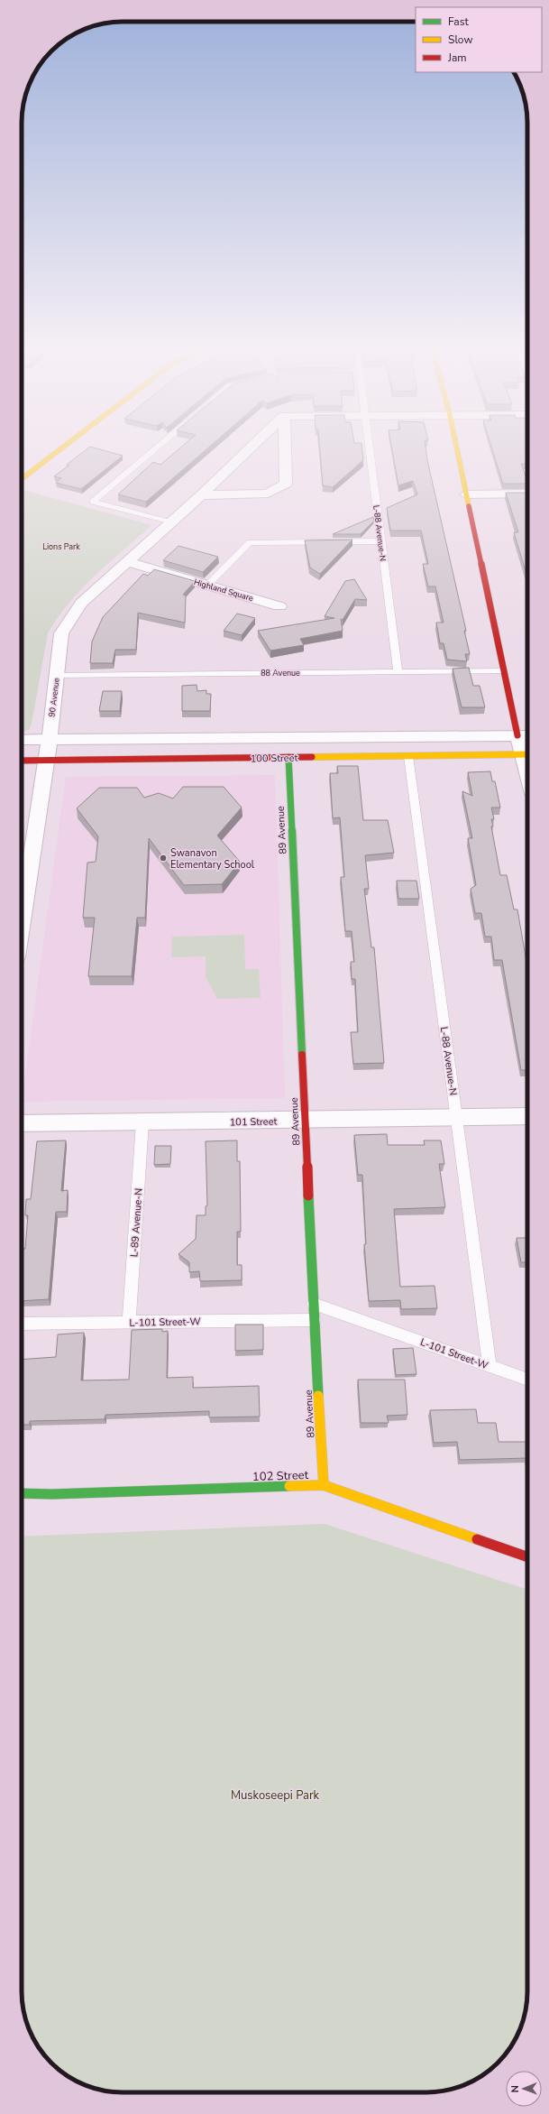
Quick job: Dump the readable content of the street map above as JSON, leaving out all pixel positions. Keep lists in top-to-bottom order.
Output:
{
  "streets": {
    "street": [
      "Highland Square",
      "90 Avenue",
      "100 Street",
      "89 Avenue",
      "101 Street",
      "102 Street"
    ],
    "lane": [
      "L-88 Avenue-N",
      "88 Avenue",
      "L-89 Avenue-N",
      "L-101 Street-W"
    ]
  },
  "crossings": [
    ["L-88 Avenue-N", "88 Avenue"],
    ["L-88 Avenue-N", "100 Street"],
    ["L-88 Avenue-N", "101 Street"],
    ["L-88 Avenue-N", "L-101 Street-W"],
    ["Highland Square", "90 Avenue"],
    ["88 Avenue", "90 Avenue"],
    ["90 Avenue", "100 Street"],
    ["100 Street", "89 Avenue"],
    ["89 Avenue", "101 Street"],
    ["89 Avenue", "L-101 Street-W"],
    ["89 Avenue", "102 Street"],
    ["101 Street", "L-89 Avenue-N"],
    ["L-89 Avenue-N", "L-101 Street-W"]
  ],
  "parks": ["Lions Park", "Muskoseepi Park"],
  "places": ["Swanavon Elementary School"],
  "legend": ["Fast", "Slow", "Jam"],
  "north": "left"
}
